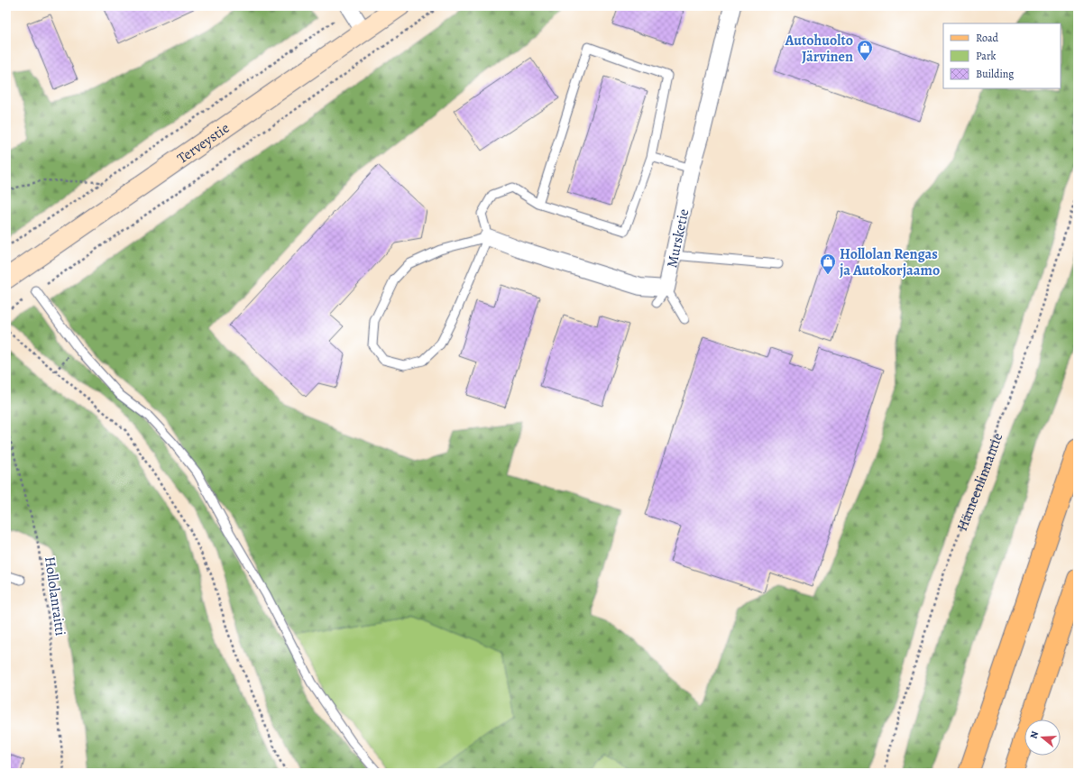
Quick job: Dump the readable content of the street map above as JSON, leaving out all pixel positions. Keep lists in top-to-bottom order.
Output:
{
  "streets": {
    "main road": ["Terveystie"],
    "street": ["Mursketie"],
    "path": ["Hämeenlinnantie", "Hollolanraitti"]
  },
  "places": {
    "shop": ["Autohuolto Järvinen", "Hollolan Rengas ja Autokorjaamo"]
  },
  "legend": ["Road", "Park", "Building"],
  "north": "left"
}
